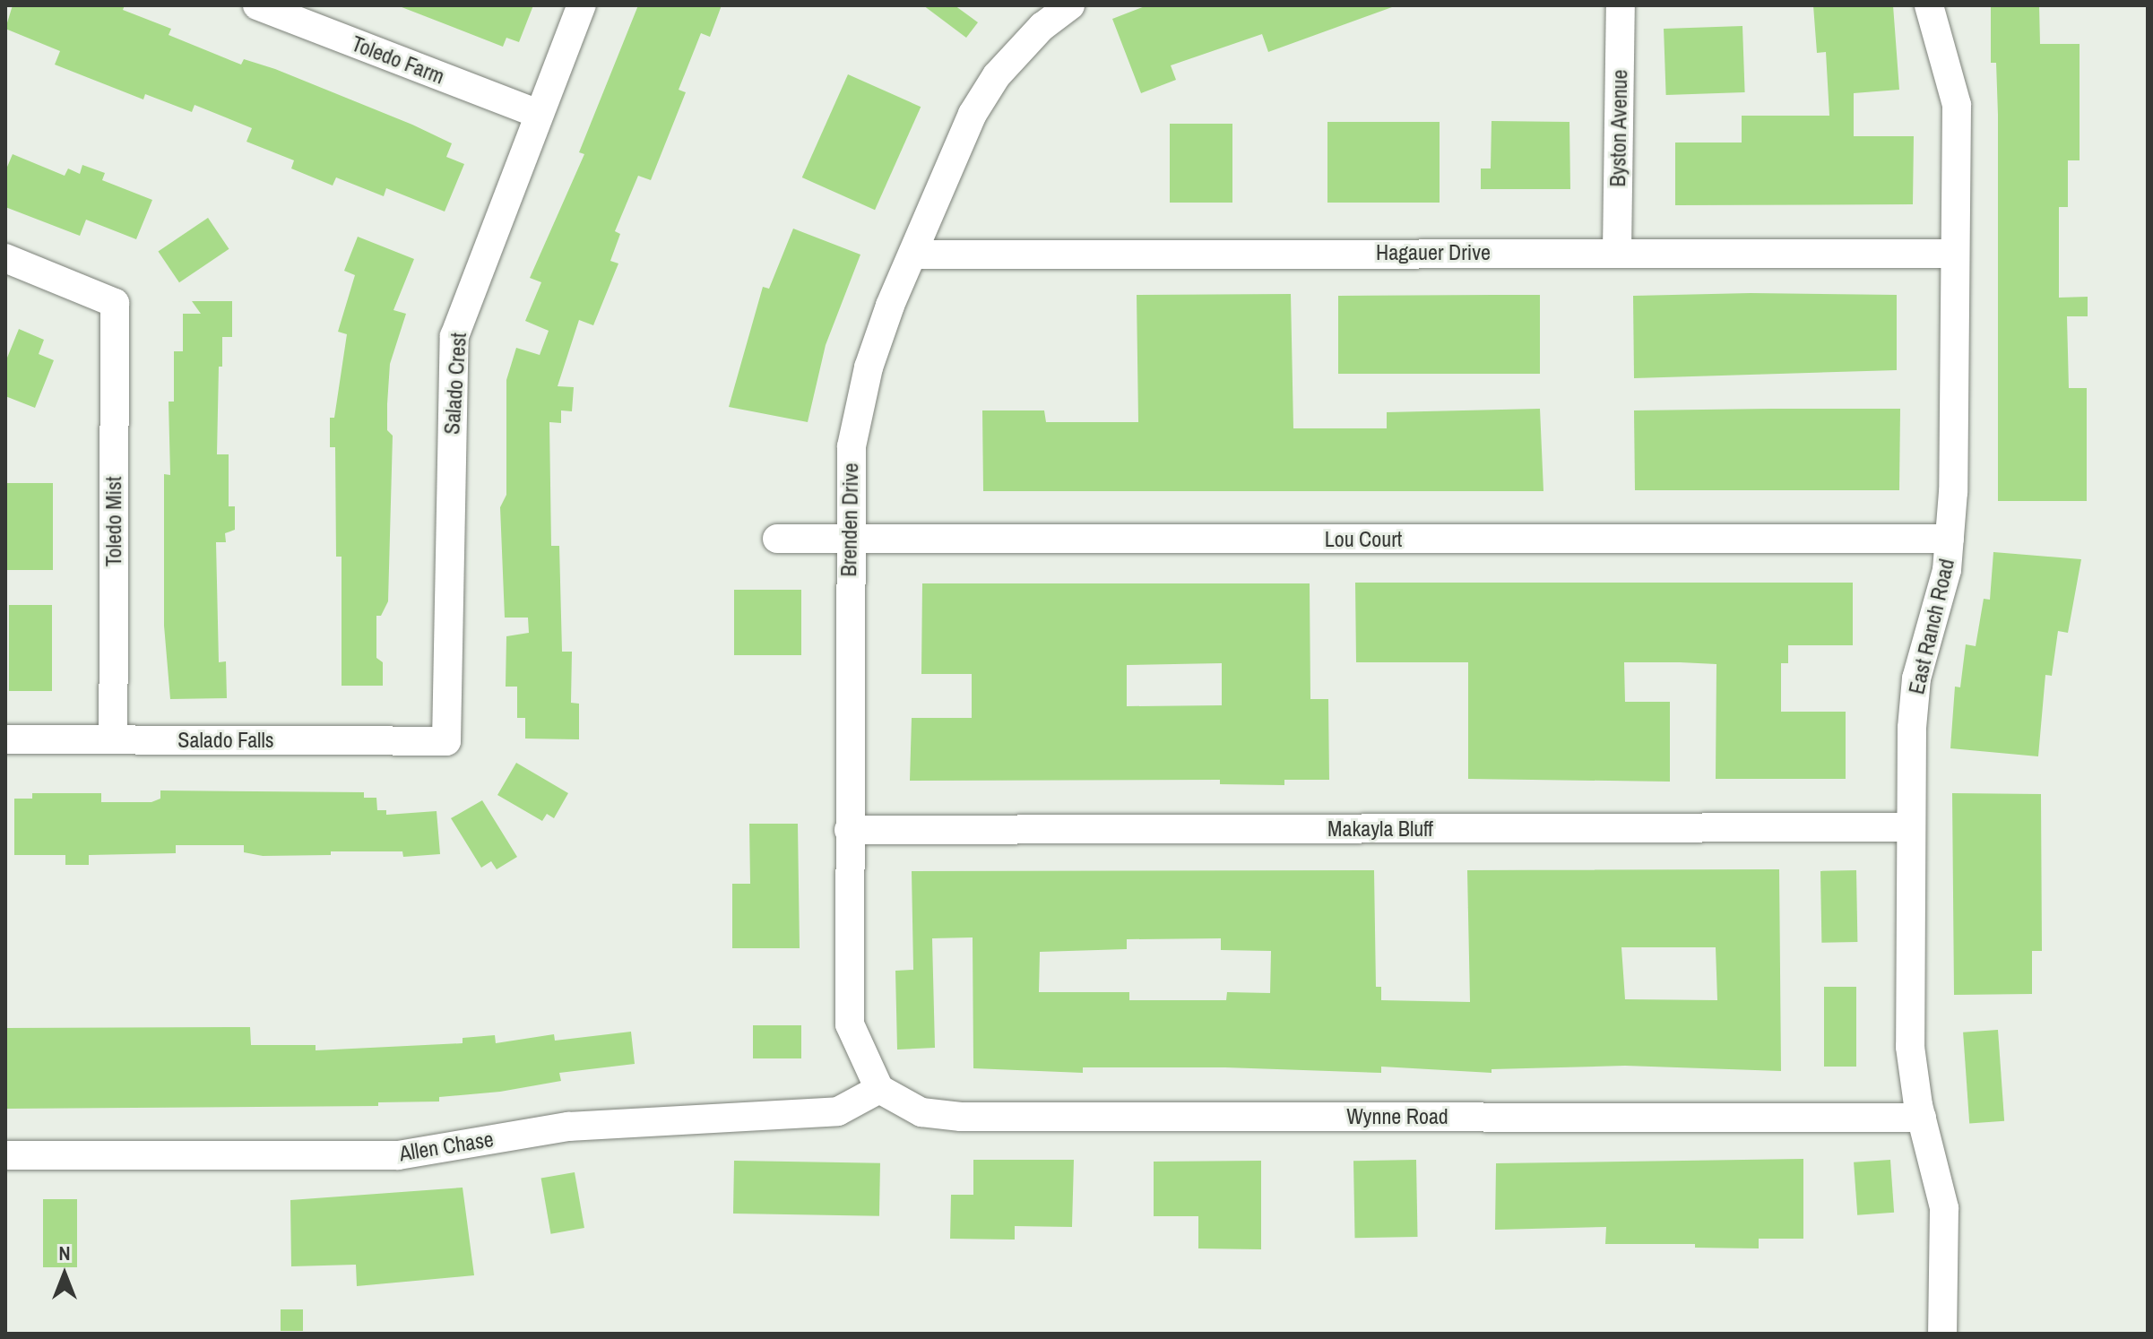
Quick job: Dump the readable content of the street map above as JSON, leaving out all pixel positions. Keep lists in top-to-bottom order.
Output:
{
  "streets": {
    "street": [
      "Toledo Farm",
      "Byston Avenue",
      "Hagauer Drive",
      "Salado Crest",
      "Brenden Drive",
      "Toledo Mist",
      "Lou Court",
      "East Ranch Road",
      "Salado Falls",
      "Makayla Bluff",
      "Wynne Road",
      "Allen Chase"
    ]
  },
  "crossings": [
    ["Toledo Farm", "Salado Crest"],
    ["Byston Avenue", "Hagauer Drive"],
    ["Hagauer Drive", "Brenden Drive"],
    ["Hagauer Drive", "East Ranch Road"],
    ["Salado Crest", "Salado Falls"],
    ["Brenden Drive", "Lou Court"],
    ["Brenden Drive", "Makayla Bluff"],
    ["Brenden Drive", "Wynne Road"],
    ["Brenden Drive", "Allen Chase"],
    ["Toledo Mist", "Salado Falls"],
    ["Lou Court", "East Ranch Road"],
    ["East Ranch Road", "Makayla Bluff"],
    ["East Ranch Road", "Wynne Road"],
    ["Wynne Road", "Allen Chase"]
  ],
  "north": "top"
}
